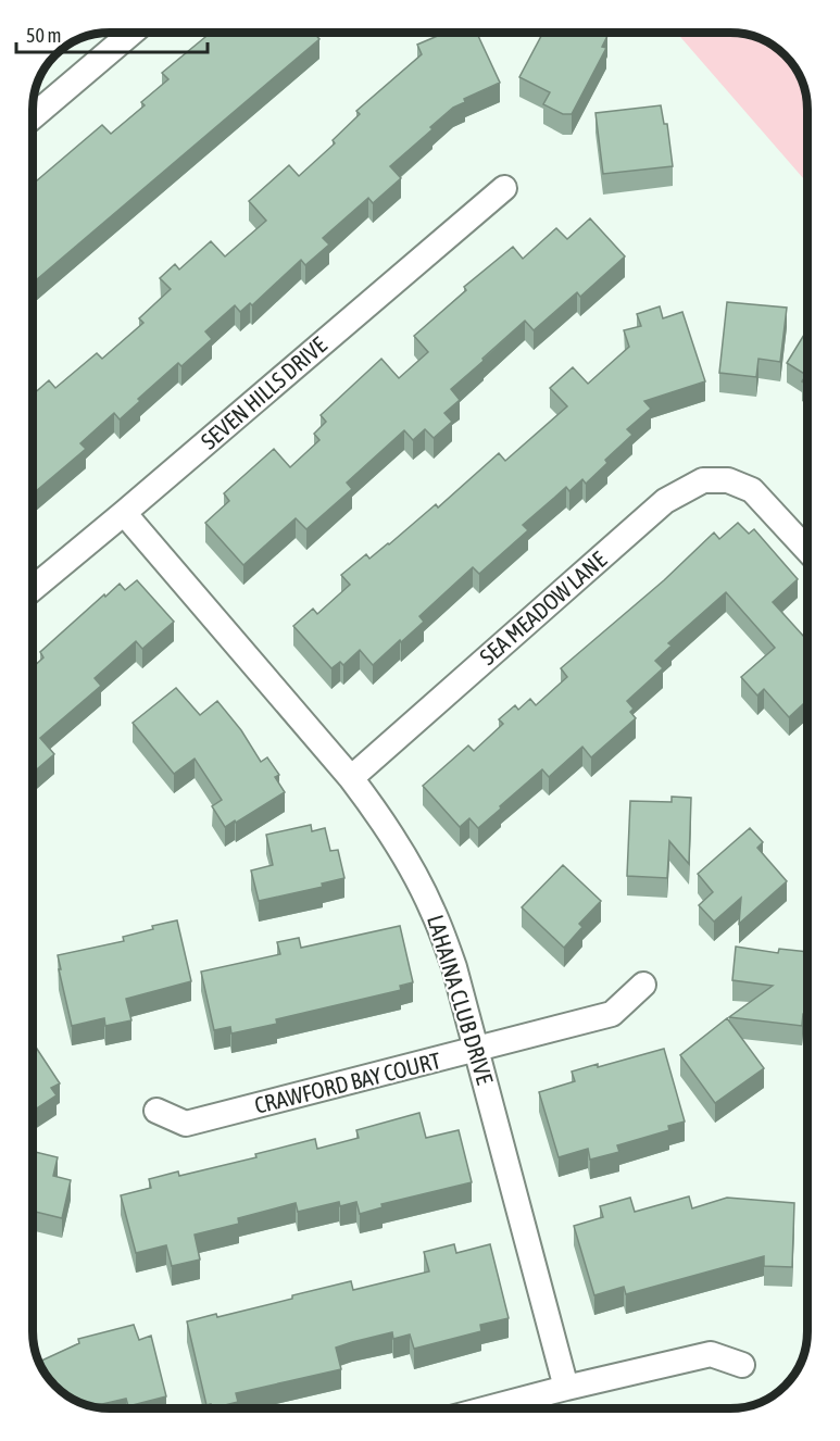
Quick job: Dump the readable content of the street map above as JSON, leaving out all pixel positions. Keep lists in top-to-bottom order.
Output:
{
  "streets": {
    "street": [
      "SEVEN HILLS DRIVE",
      "SEA MEADOW LANE",
      "LAHAINA CLUB DRIVE",
      "CRAWFORD BAY COURT"
    ]
  },
  "crossings": [
    ["SEVEN HILLS DRIVE", "LAHAINA CLUB DRIVE"],
    ["SEA MEADOW LANE", "LAHAINA CLUB DRIVE"],
    ["LAHAINA CLUB DRIVE", "CRAWFORD BAY COURT"]
  ],
  "scale_bar": "50 m"
}
